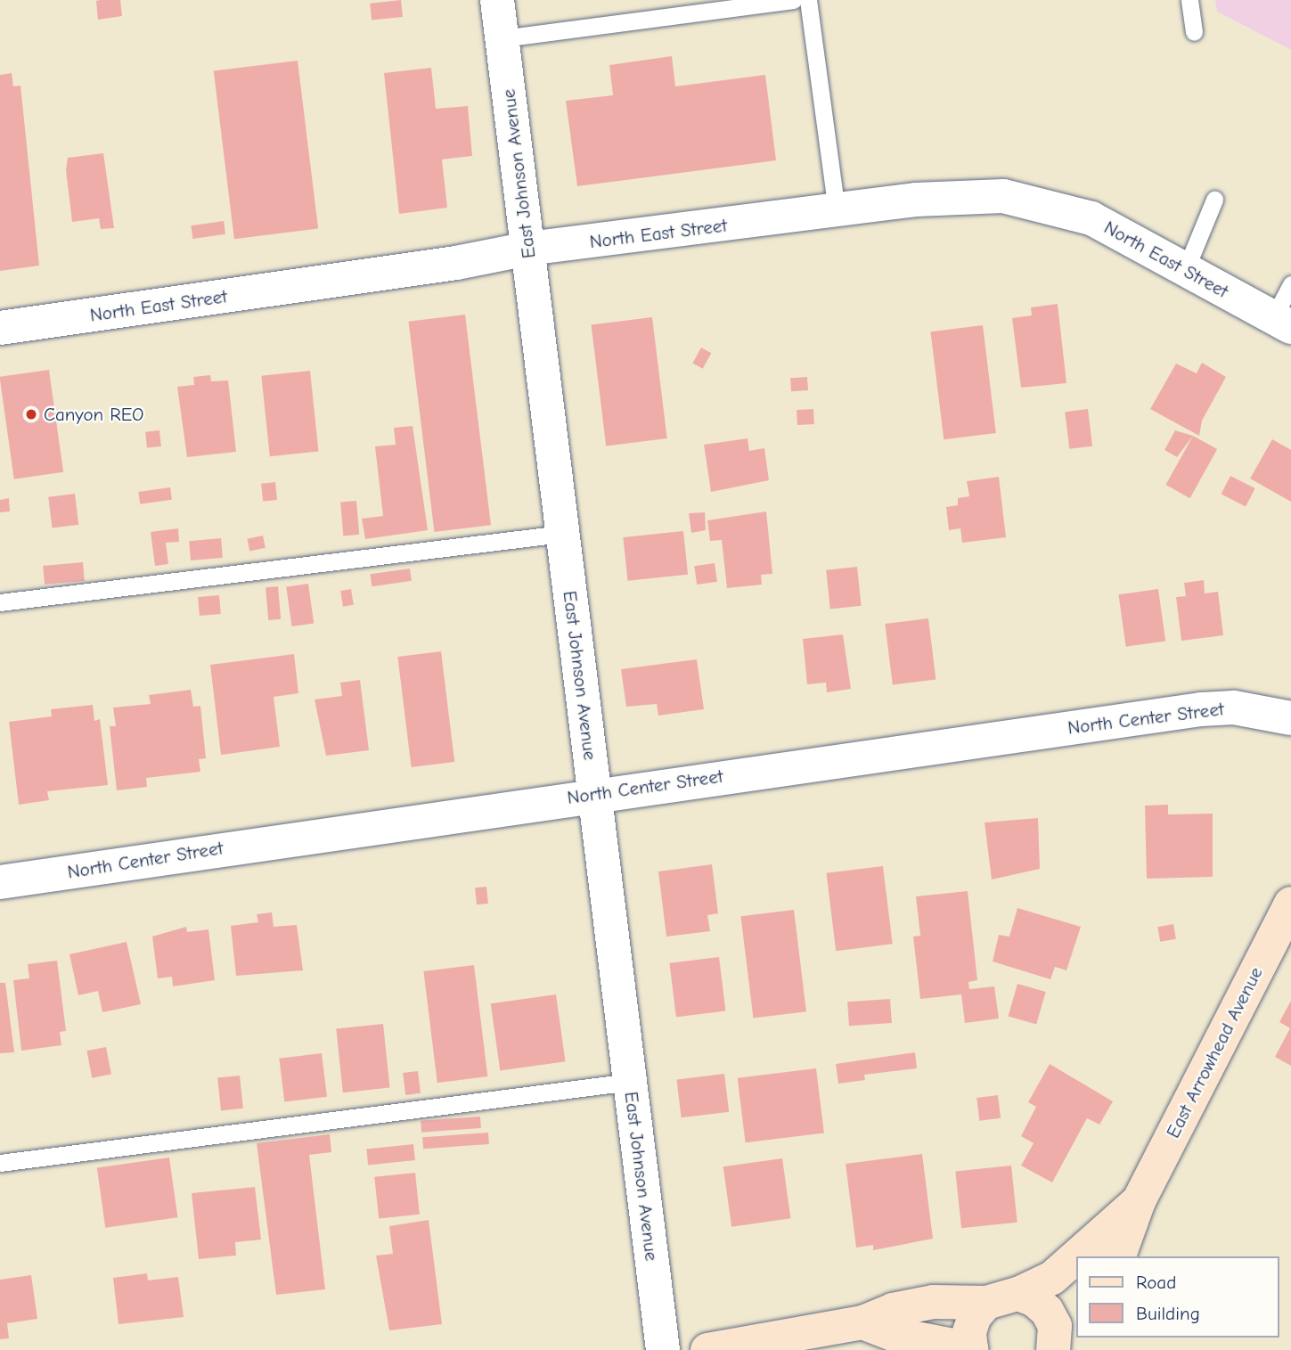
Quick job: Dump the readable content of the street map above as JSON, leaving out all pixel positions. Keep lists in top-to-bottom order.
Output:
{
  "streets": {
    "street": [
      "East Johnson Avenue",
      "North East Street",
      "North Center Street",
      "East Arrowhead Avenue"
    ]
  },
  "crossings": [
    ["East Johnson Avenue", "North East Street"],
    ["East Johnson Avenue", "North Center Street"]
  ],
  "places": ["Canyon REO"],
  "legend": ["Road", "Building"]
}
